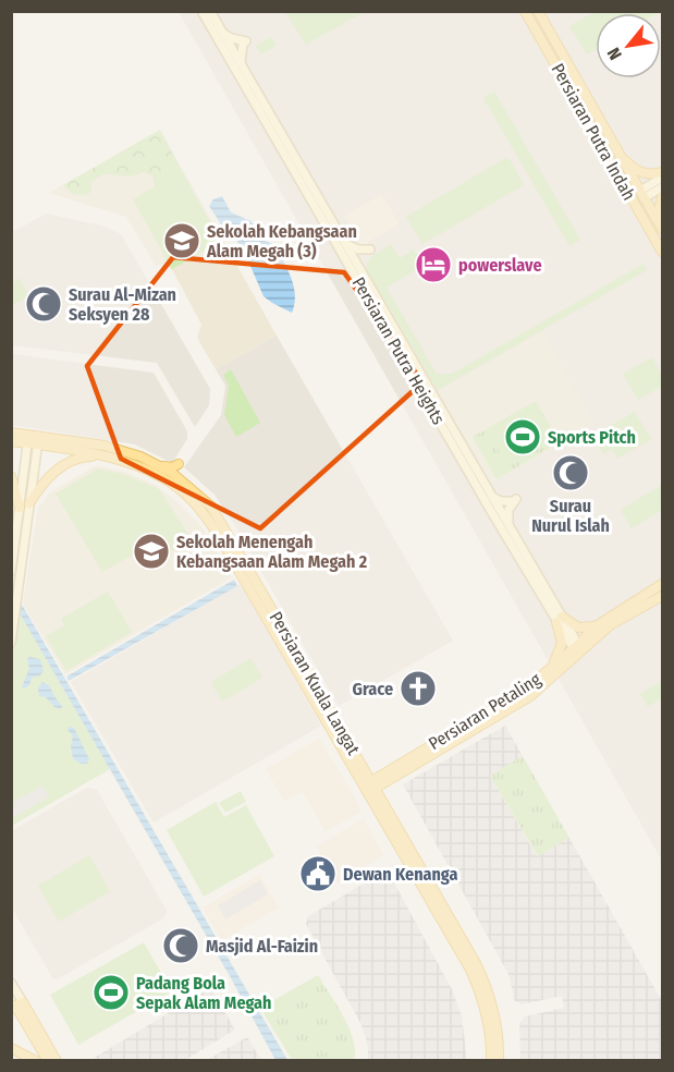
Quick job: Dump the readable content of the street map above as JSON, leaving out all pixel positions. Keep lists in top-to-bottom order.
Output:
{
  "streets": {
    "main road": ["Persiaran Putra Indah", "Persiaran Kuala Langat", "Persiaran Petaling"],
    "street": ["Persiaran Putra Heights"]
  },
  "crossings": [
    ["Persiaran Putra Heights", "Persiaran Petaling"],
    ["Persiaran Kuala Langat", "Persiaran Petaling"]
  ],
  "places": {
    "school or university": ["Sekolah Kebangsaan Alam Megah (3)", "Sekolah Menengah Kebangsaan Alam Megah 2"],
    "hotel": ["powerslave"],
    "mosque": ["Surau Al-Mizan Seksyen 28", "Surau Nurul Islah", "Masjid Al-Faizin"],
    "sports": ["Sports Pitch", "Padang Bola Sepak Alam Megah"],
    "church": ["Grace"],
    "public building": ["Dewan Kenanga"]
  },
  "north": "bottom left"
}
